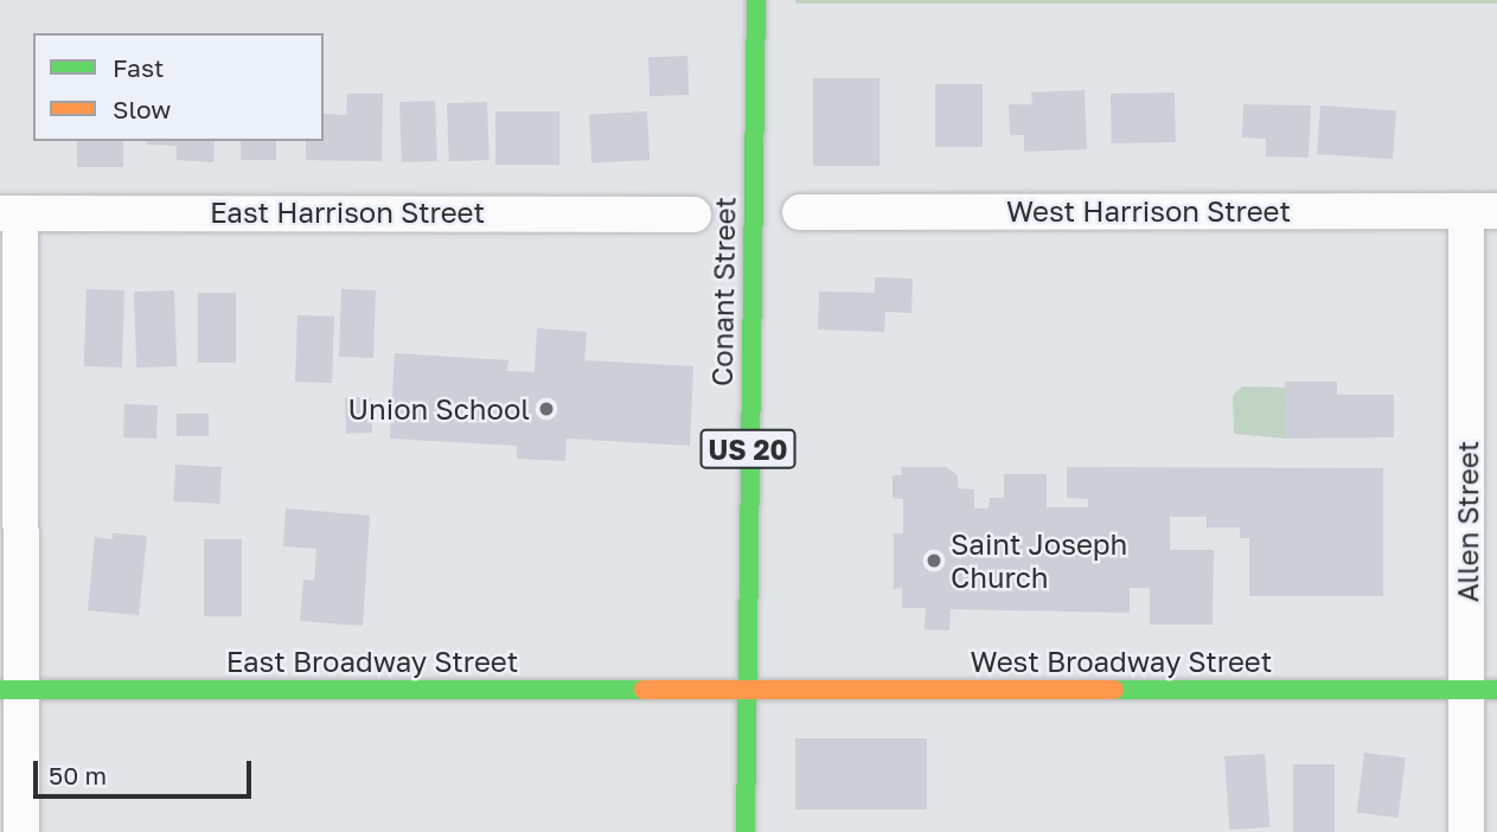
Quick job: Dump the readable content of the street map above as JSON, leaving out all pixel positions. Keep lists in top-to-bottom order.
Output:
{
  "streets": {
    "street": [
      "West Harrison Street",
      "East Harrison Street",
      "Conant Street",
      "US 20",
      "Allen Street",
      "East Broadway Street",
      "West Broadway Street"
    ]
  },
  "crossings": [
    ["West Harrison Street", "Allen Street"],
    ["Conant Street", "East Broadway Street"],
    ["Conant Street", "West Broadway Street"],
    ["Allen Street", "West Broadway Street"],
    ["East Broadway Street", "West Broadway Street"]
  ],
  "places": ["Union School", "Saint Joseph Church"],
  "legend": ["Fast", "Slow"],
  "scale_bar": "50 m"
}
